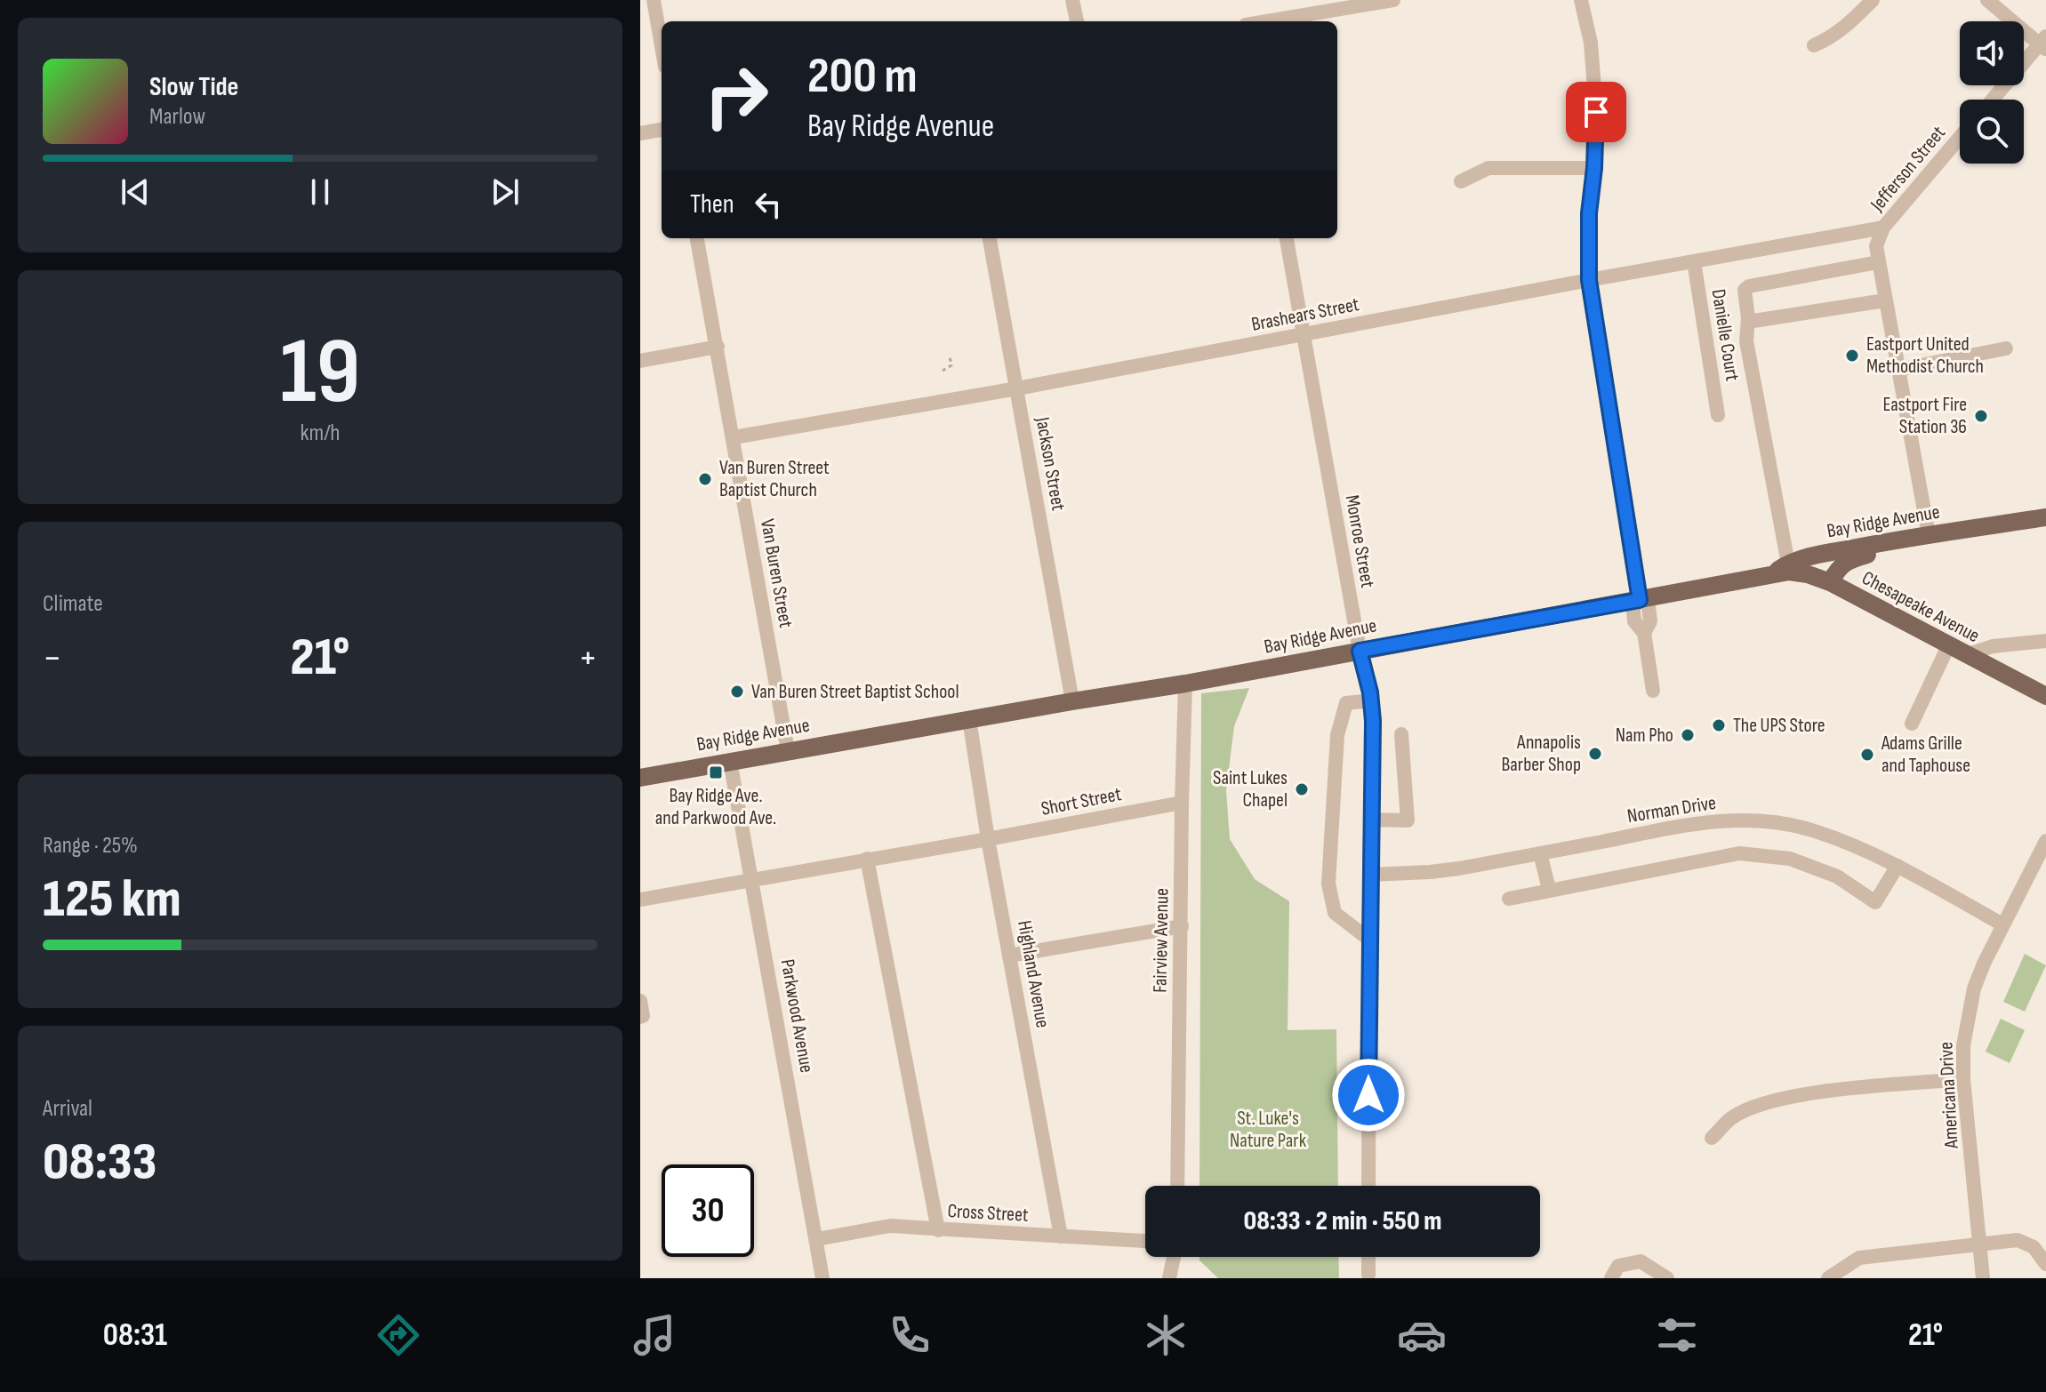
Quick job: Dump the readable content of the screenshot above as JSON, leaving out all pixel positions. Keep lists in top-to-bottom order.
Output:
{
  "streets": {
    "main road": ["Bay Ridge Avenue", "Chesapeake Avenue"],
    "street": [
      "Jefferson Street",
      "Brashears Street",
      "Danielle Court",
      "Jackson Street",
      "Monroe Street",
      "Van Buren Street",
      "Short Street",
      "Norman Drive",
      "Fairview Avenue",
      "Highland Avenue",
      "Parkwood Avenue",
      "Americana Drive",
      "Cross Street"
    ]
  },
  "crossings": [
    ["Jefferson Street", "Brashears Street"],
    ["Jefferson Street", "Bay Ridge Avenue"],
    ["Brashears Street", "Danielle Court"],
    ["Brashears Street", "Jackson Street"],
    ["Brashears Street", "Monroe Street"],
    ["Brashears Street", "Van Buren Street"],
    ["Jackson Street", "Bay Ridge Avenue"],
    ["Bay Ridge Avenue", "Monroe Street"],
    ["Bay Ridge Avenue", "Van Buren Street"],
    ["Bay Ridge Avenue", "Chesapeake Avenue"],
    ["Bay Ridge Avenue", "Fairview Avenue"],
    ["Bay Ridge Avenue", "Highland Avenue"],
    ["Bay Ridge Avenue", "Parkwood Avenue"],
    ["Monroe Street", "Norman Drive"],
    ["Short Street", "Fairview Avenue"],
    ["Short Street", "Highland Avenue"],
    ["Short Street", "Parkwood Avenue"],
    ["Norman Drive", "Americana Drive"],
    ["Highland Avenue", "Cross Street"],
    ["Parkwood Avenue", "Cross Street"]
  ],
  "parks": ["St. Luke's Nature Park"],
  "places": {
    "other": [
      "Eastport United Methodist Church",
      "Eastport Fire Station 36",
      "Van Buren Street Baptist Church",
      "Van Buren Street Baptist School",
      "The UPS Store",
      "Nam Pho",
      "Annapolis Barber Shop",
      "Adams Grille and Taphouse",
      "Saint Lukes Chapel"
    ],
    "transit": ["Bay Ridge Ave. and Parkwood Ave."]
  },
  "page": {
    "turn": ["200 m", "Bay Ridge Avenue"],
    "song": ["Slow Tide", "Marlow"],
    "then": "Then",
    "tile": [
      ["19", "km/h"],
      "Climate",
      ["Range · 25%", "125 km"],
      ["Arrival", "08:33"]
    ],
    "heat": ["−", "21°", "+"],
    "limit": "30",
    "trip": "08:33 · 2 min · 550 m",
    "tabs": ["08:31", "21°"]
  }
}
